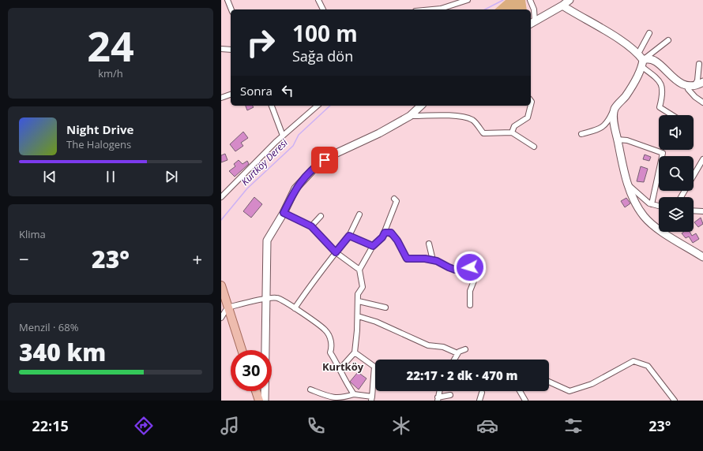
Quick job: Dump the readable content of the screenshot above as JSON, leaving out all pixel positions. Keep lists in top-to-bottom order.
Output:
{
  "districts": ["Kurtköy"],
  "water": ["Kurtköy Deresi"],
  "page": {
    "tile": [
      ["24", "km/h"],
      "Klima",
      ["Menzil · 68%", "340 km"]
    ],
    "turn": ["100 m", "Sağa dön"],
    "then": "Sonra",
    "song": ["Night Drive", "The Halogens"],
    "heat": ["−", "23°", "+"],
    "limit": "30",
    "trip": "22:17 · 2 dk · 470 m",
    "tabs": ["22:15", "23°"]
  }
}
